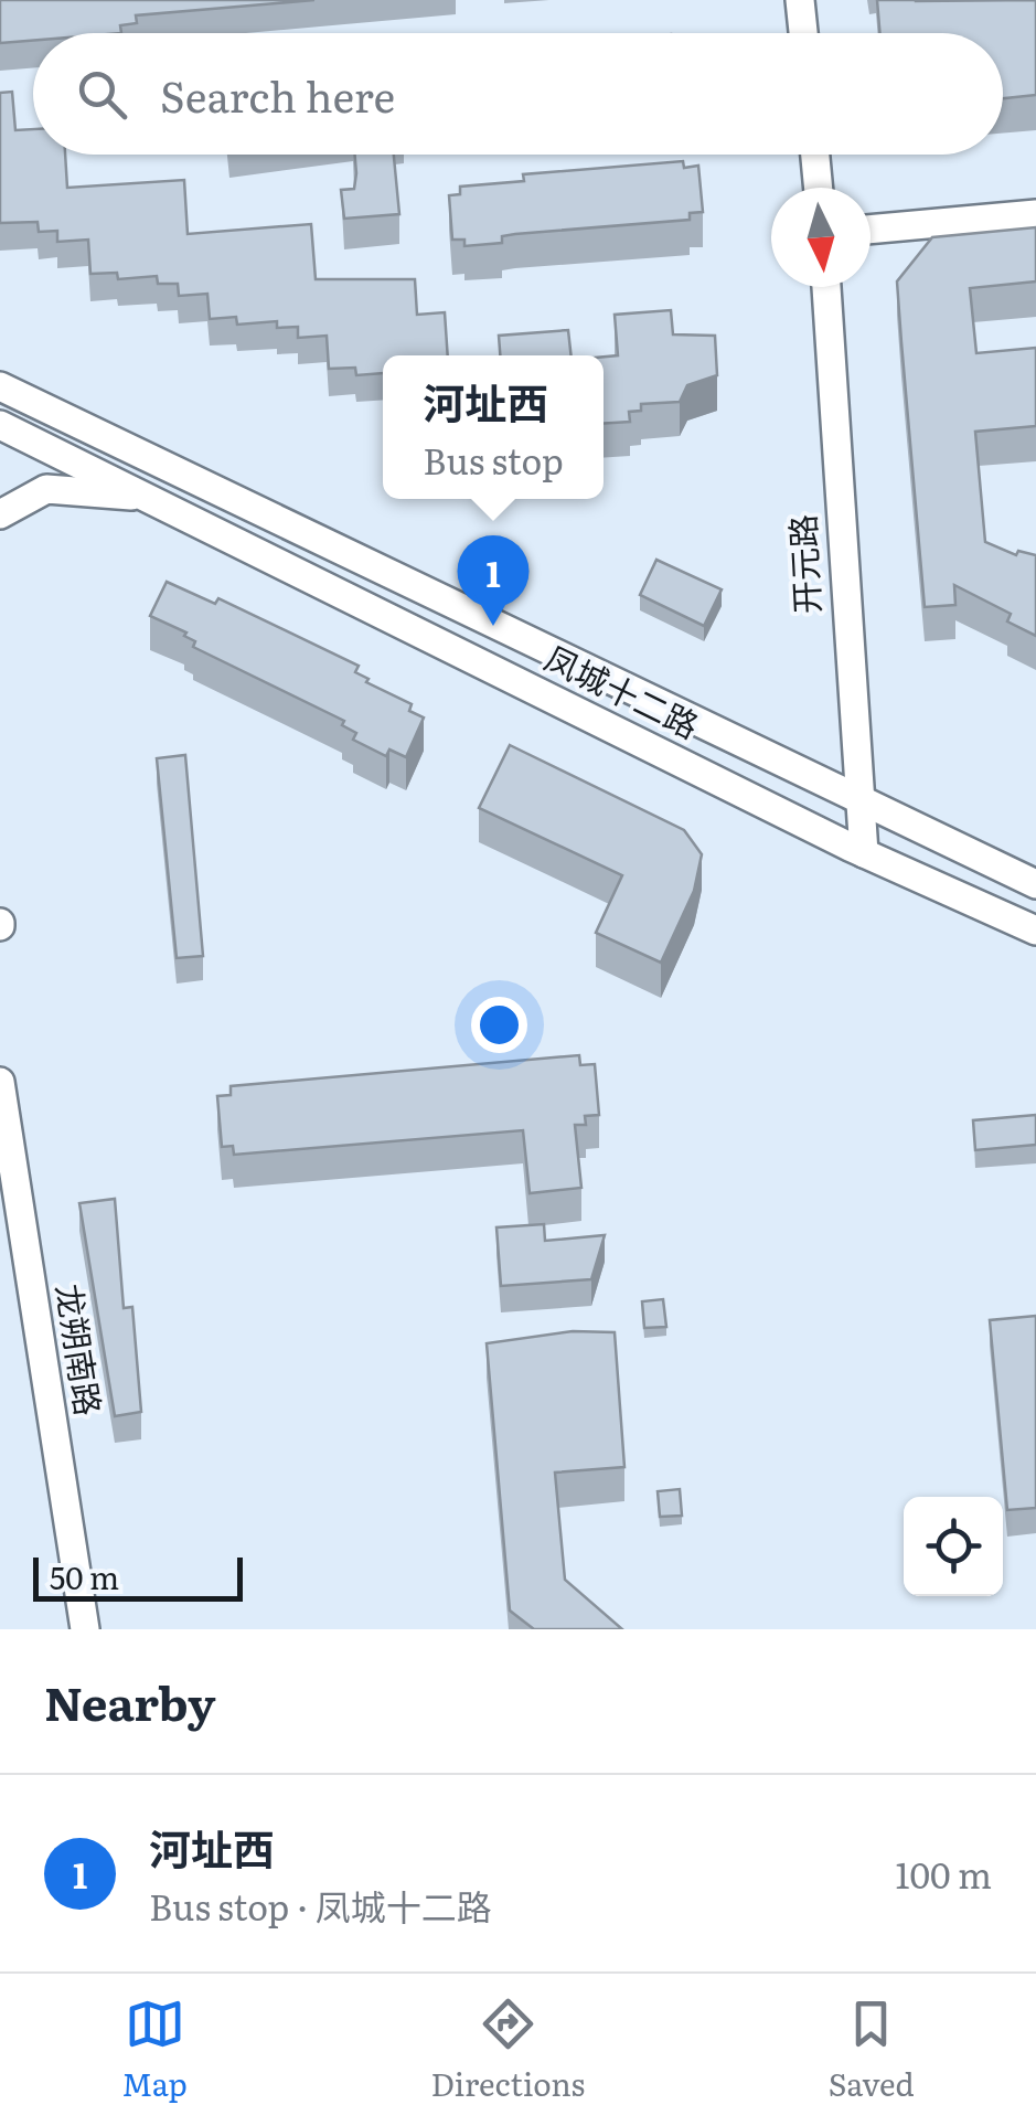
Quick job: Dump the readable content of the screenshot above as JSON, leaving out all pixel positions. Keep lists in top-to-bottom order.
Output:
{
  "streets": {
    "street": ["开元路", "凤城十二路", "龙朔南路"]
  },
  "crossings": [
    ["开元路", "凤城十二路"]
  ],
  "scale_bar": "50 m",
  "north": "bottom",
  "page": {
    "search": "Search here",
    "popup": ["河址西", "Bus stop"],
    "pins": "1",
    "scale": "50 m",
    "heading": "Nearby",
    "list": [
      {
        "mark": "1",
        "name": "河址西",
        "note": "Bus stop · 凤城十二路",
        "value": "100 m"
      }
    ],
    "nav": ["Map", "Directions", "Saved"]
  }
}
